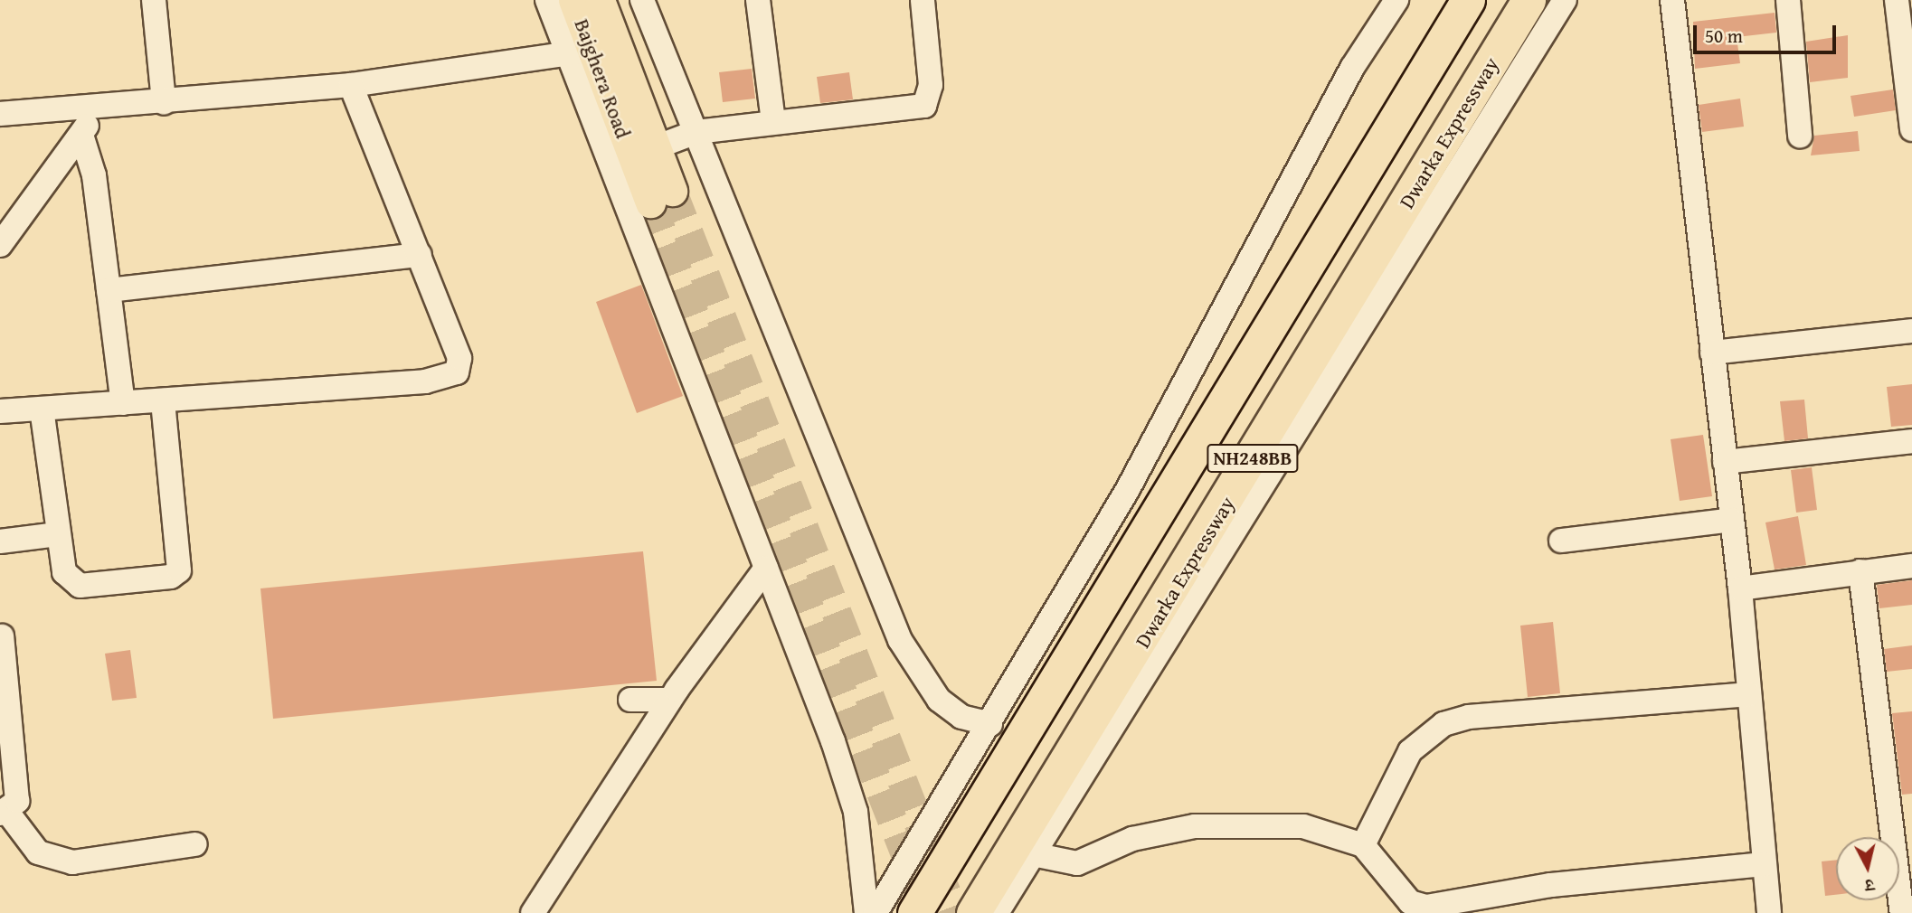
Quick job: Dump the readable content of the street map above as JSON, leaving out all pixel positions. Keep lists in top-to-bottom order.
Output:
{
  "streets": {
    "highway": ["Dwarka Expressway", "NH248BB"],
    "main road": ["Bajghera Road"]
  },
  "scale_bar": "50 m",
  "north": "bottom"
}
